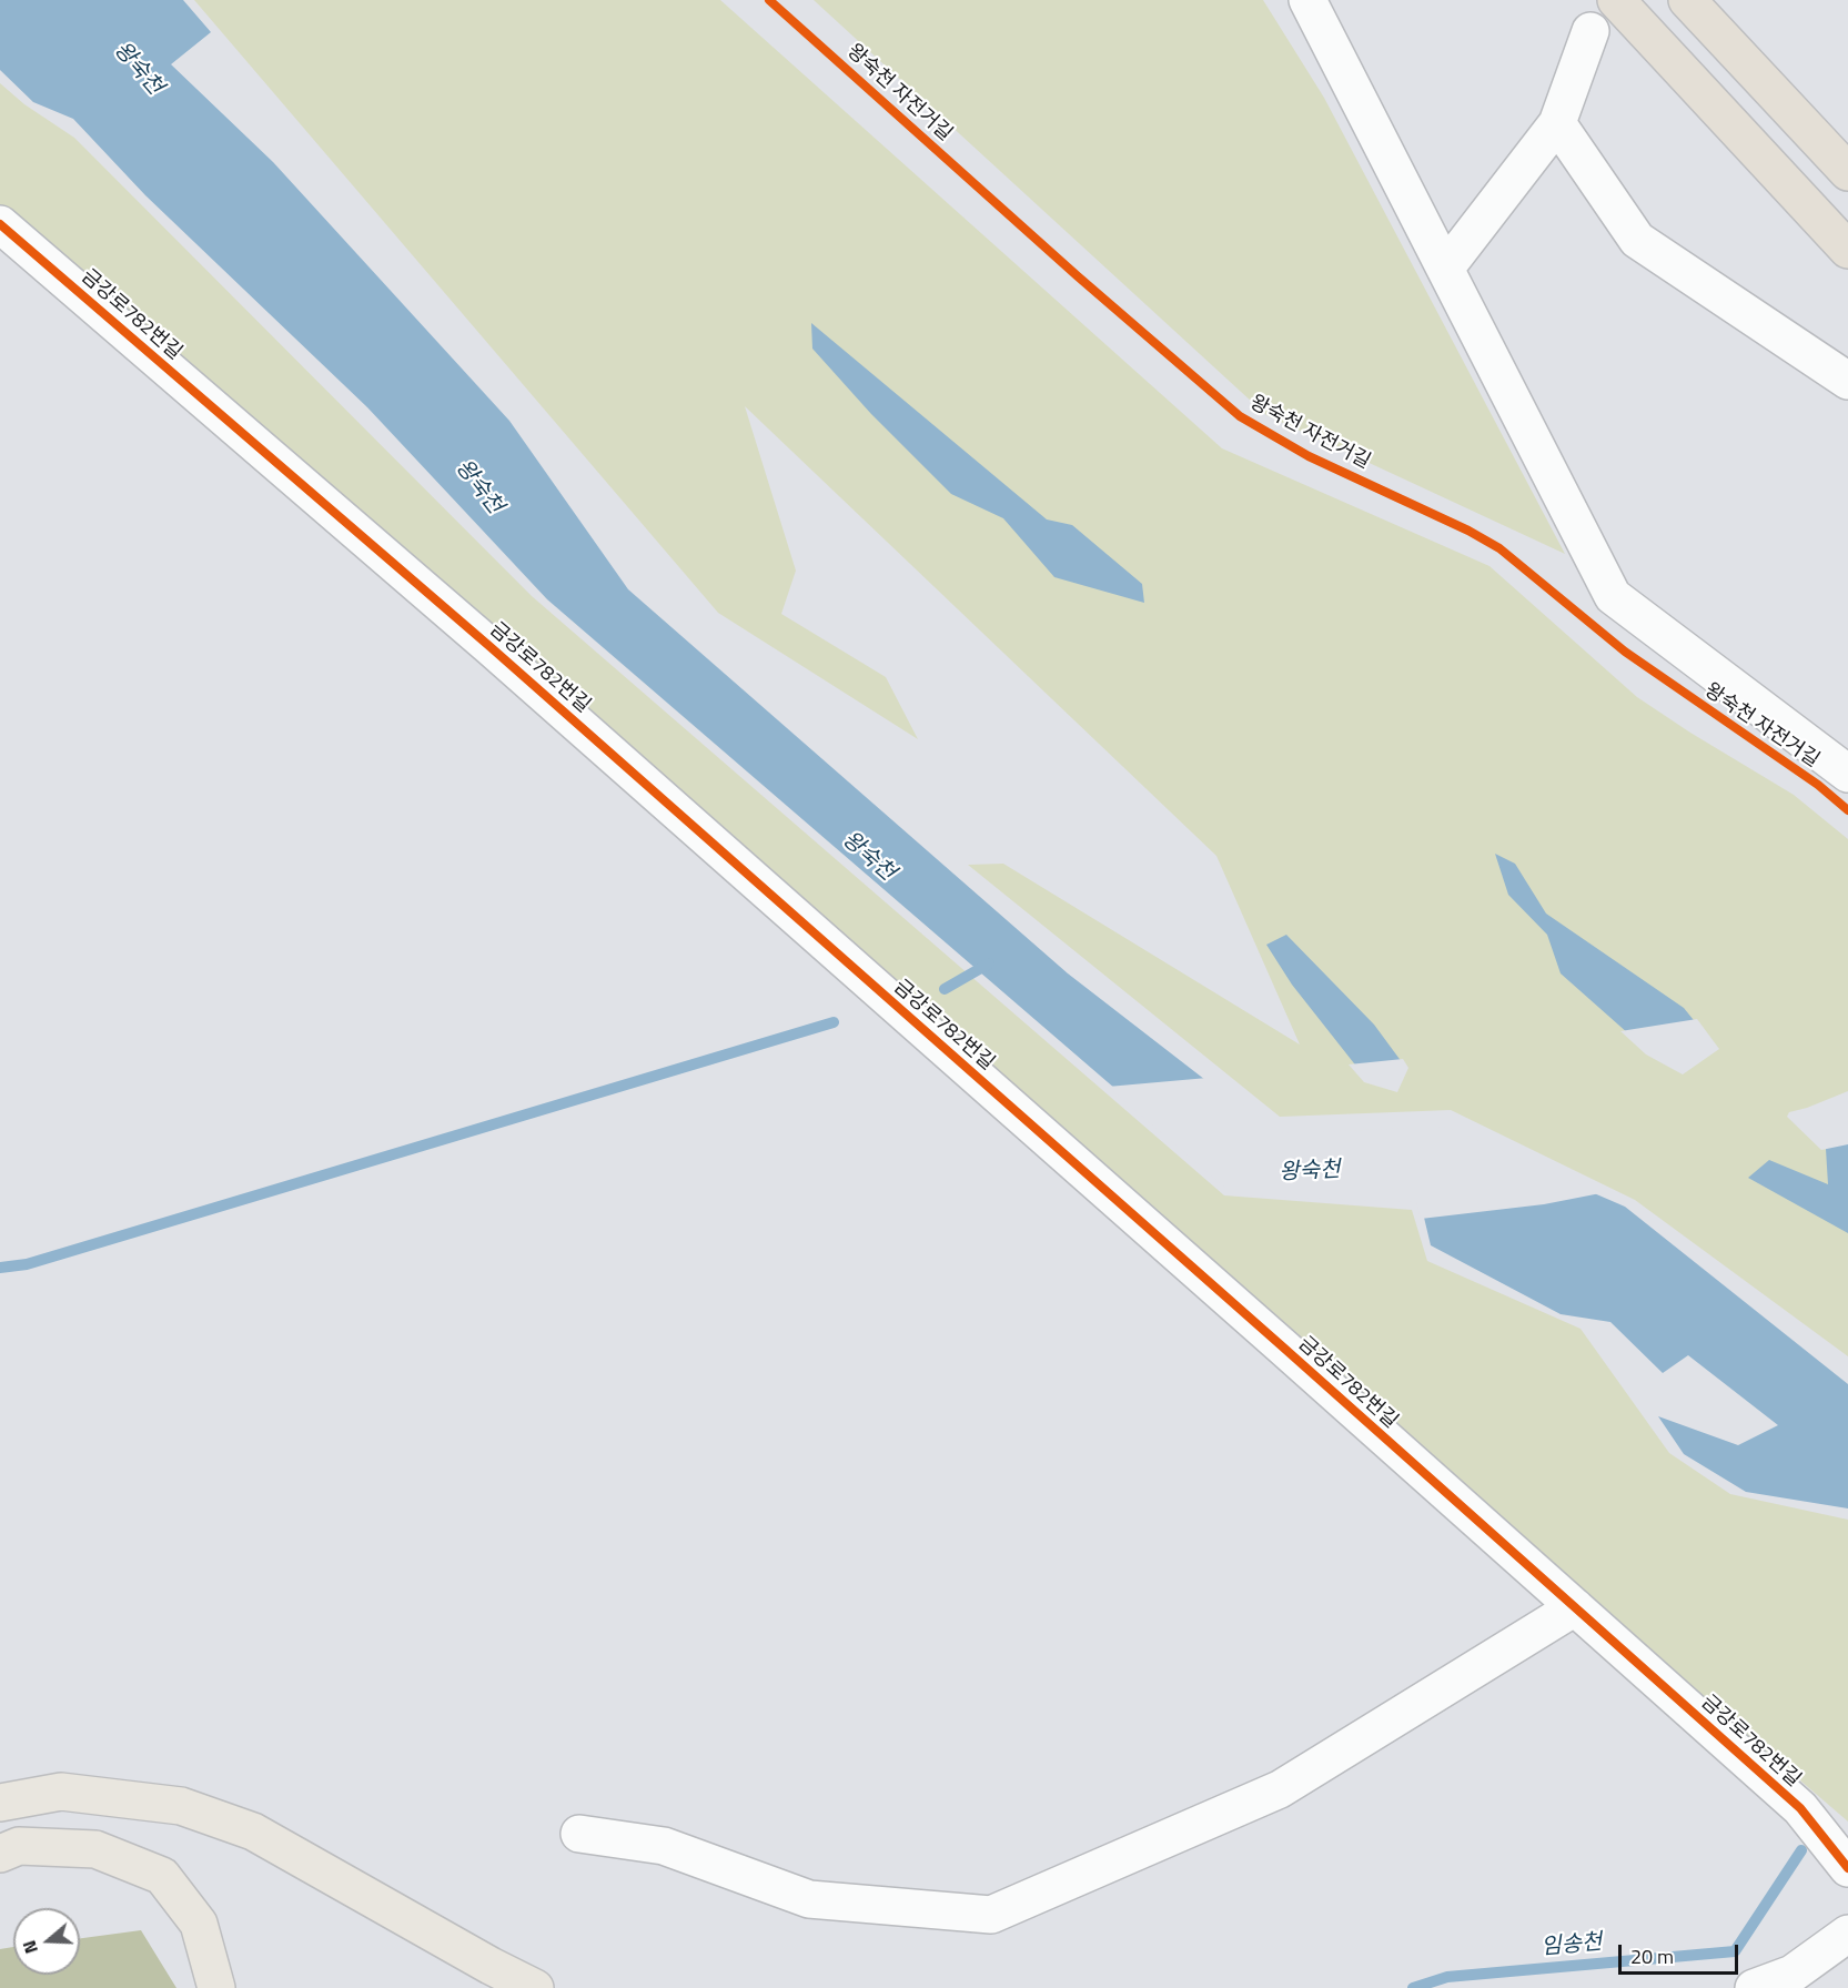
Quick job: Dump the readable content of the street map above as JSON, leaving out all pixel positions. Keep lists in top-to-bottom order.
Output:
{
  "streets": {
    "street": ["금강로782번길"],
    "cycle path": ["왕숙천 자전거길"]
  },
  "water": ["왕숙천", "임송천"],
  "scale_bar": "20 m",
  "north": "left"
}
